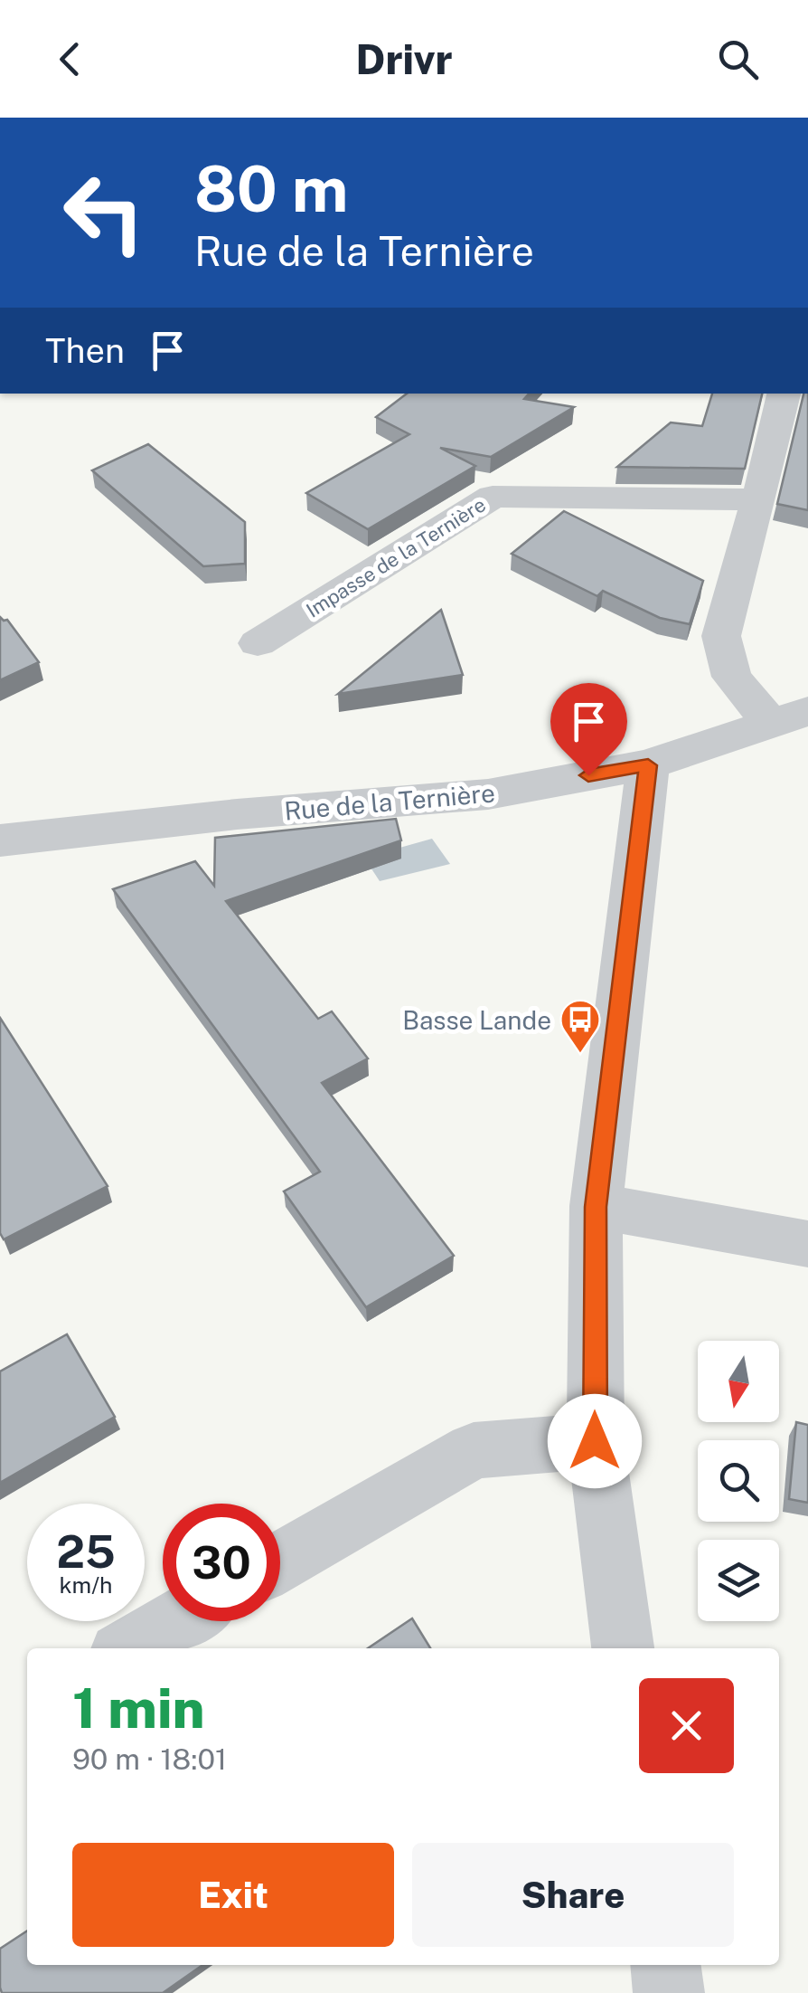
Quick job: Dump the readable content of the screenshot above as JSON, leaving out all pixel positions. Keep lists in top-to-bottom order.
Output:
{
  "streets": {
    "street": ["Impasse de la Ternière", "Rue de la Ternière"]
  },
  "crossings": [
    ["Impasse de la Ternière", "Rue de la Ternière"]
  ],
  "places": {
    "bus stop": ["Basse Lande"]
  },
  "north": "bottom",
  "page": {
    "header": "Drivr",
    "turn": ["80 m", "Rue de la Ternière"],
    "then": "Then",
    "speed": "25 km/h",
    "limit": "30",
    "heading": ["1 min", "90 m · 18:01"],
    "buttons": ["Exit", "Share"]
  }
}
